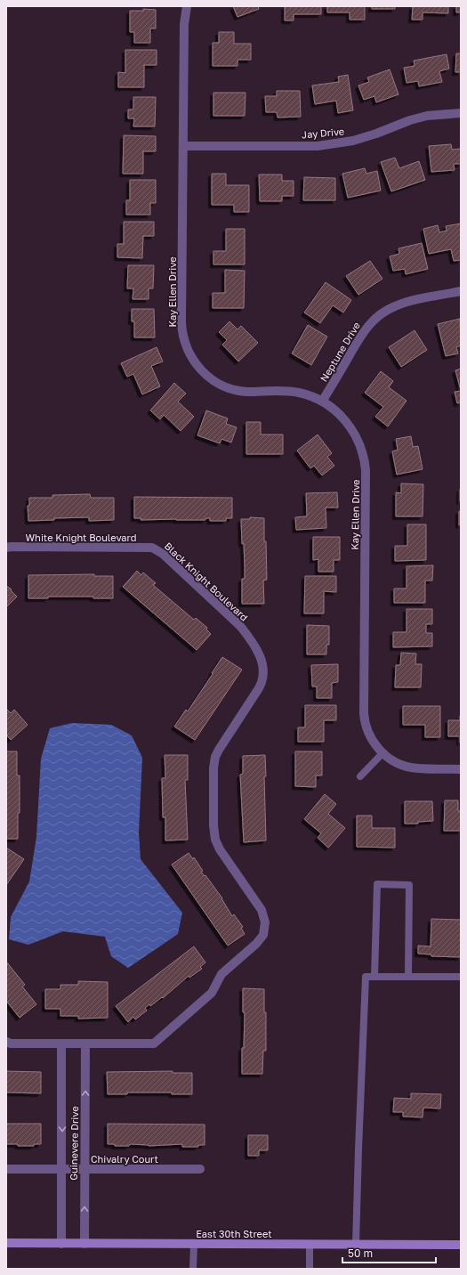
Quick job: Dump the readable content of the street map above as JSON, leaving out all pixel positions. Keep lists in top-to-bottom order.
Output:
{
  "streets": {
    "main road": ["East 30th Street"],
    "street": [
      "Jay Drive",
      "Kay Ellen Drive",
      "Neptune Drive",
      "White Knight Boulevard",
      "Black Knight Boulevard",
      "Guinevere Drive",
      "Chivalry Court"
    ]
  },
  "crossings": [
    ["Jay Drive", "Kay Ellen Drive"],
    ["Kay Ellen Drive", "Neptune Drive"],
    ["White Knight Boulevard", "Black Knight Boulevard"],
    ["Black Knight Boulevard", "Guinevere Drive"],
    ["Guinevere Drive", "Chivalry Court"],
    ["Guinevere Drive", "East 30th Street"]
  ],
  "scale_bar": "50 m"
}
